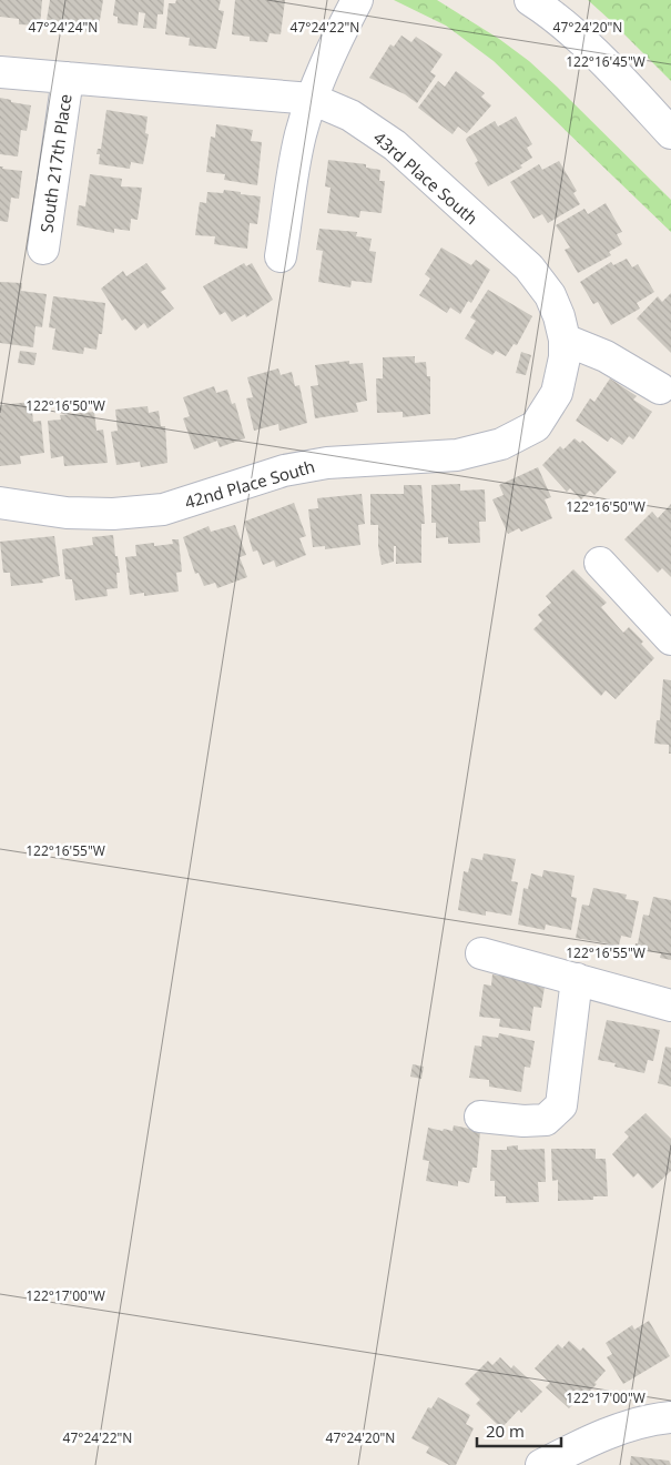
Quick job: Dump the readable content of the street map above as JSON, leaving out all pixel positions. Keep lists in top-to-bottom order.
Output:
{
  "streets": {
    "street": ["South 217th Place", "43rd Place South", "42nd Place South"]
  },
  "crossings": [
    ["South 217th Place", "43rd Place South"],
    ["43rd Place South", "42nd Place South"]
  ],
  "scale_bar": "20 m",
  "coordinates": [
    "47°24'24\"N",
    "47°24'22\"N",
    "47°24'20\"N",
    "122°16'45\"W",
    "122°16'50\"W",
    "122°16'55\"W",
    "122°17'00\"W"
  ]
}
